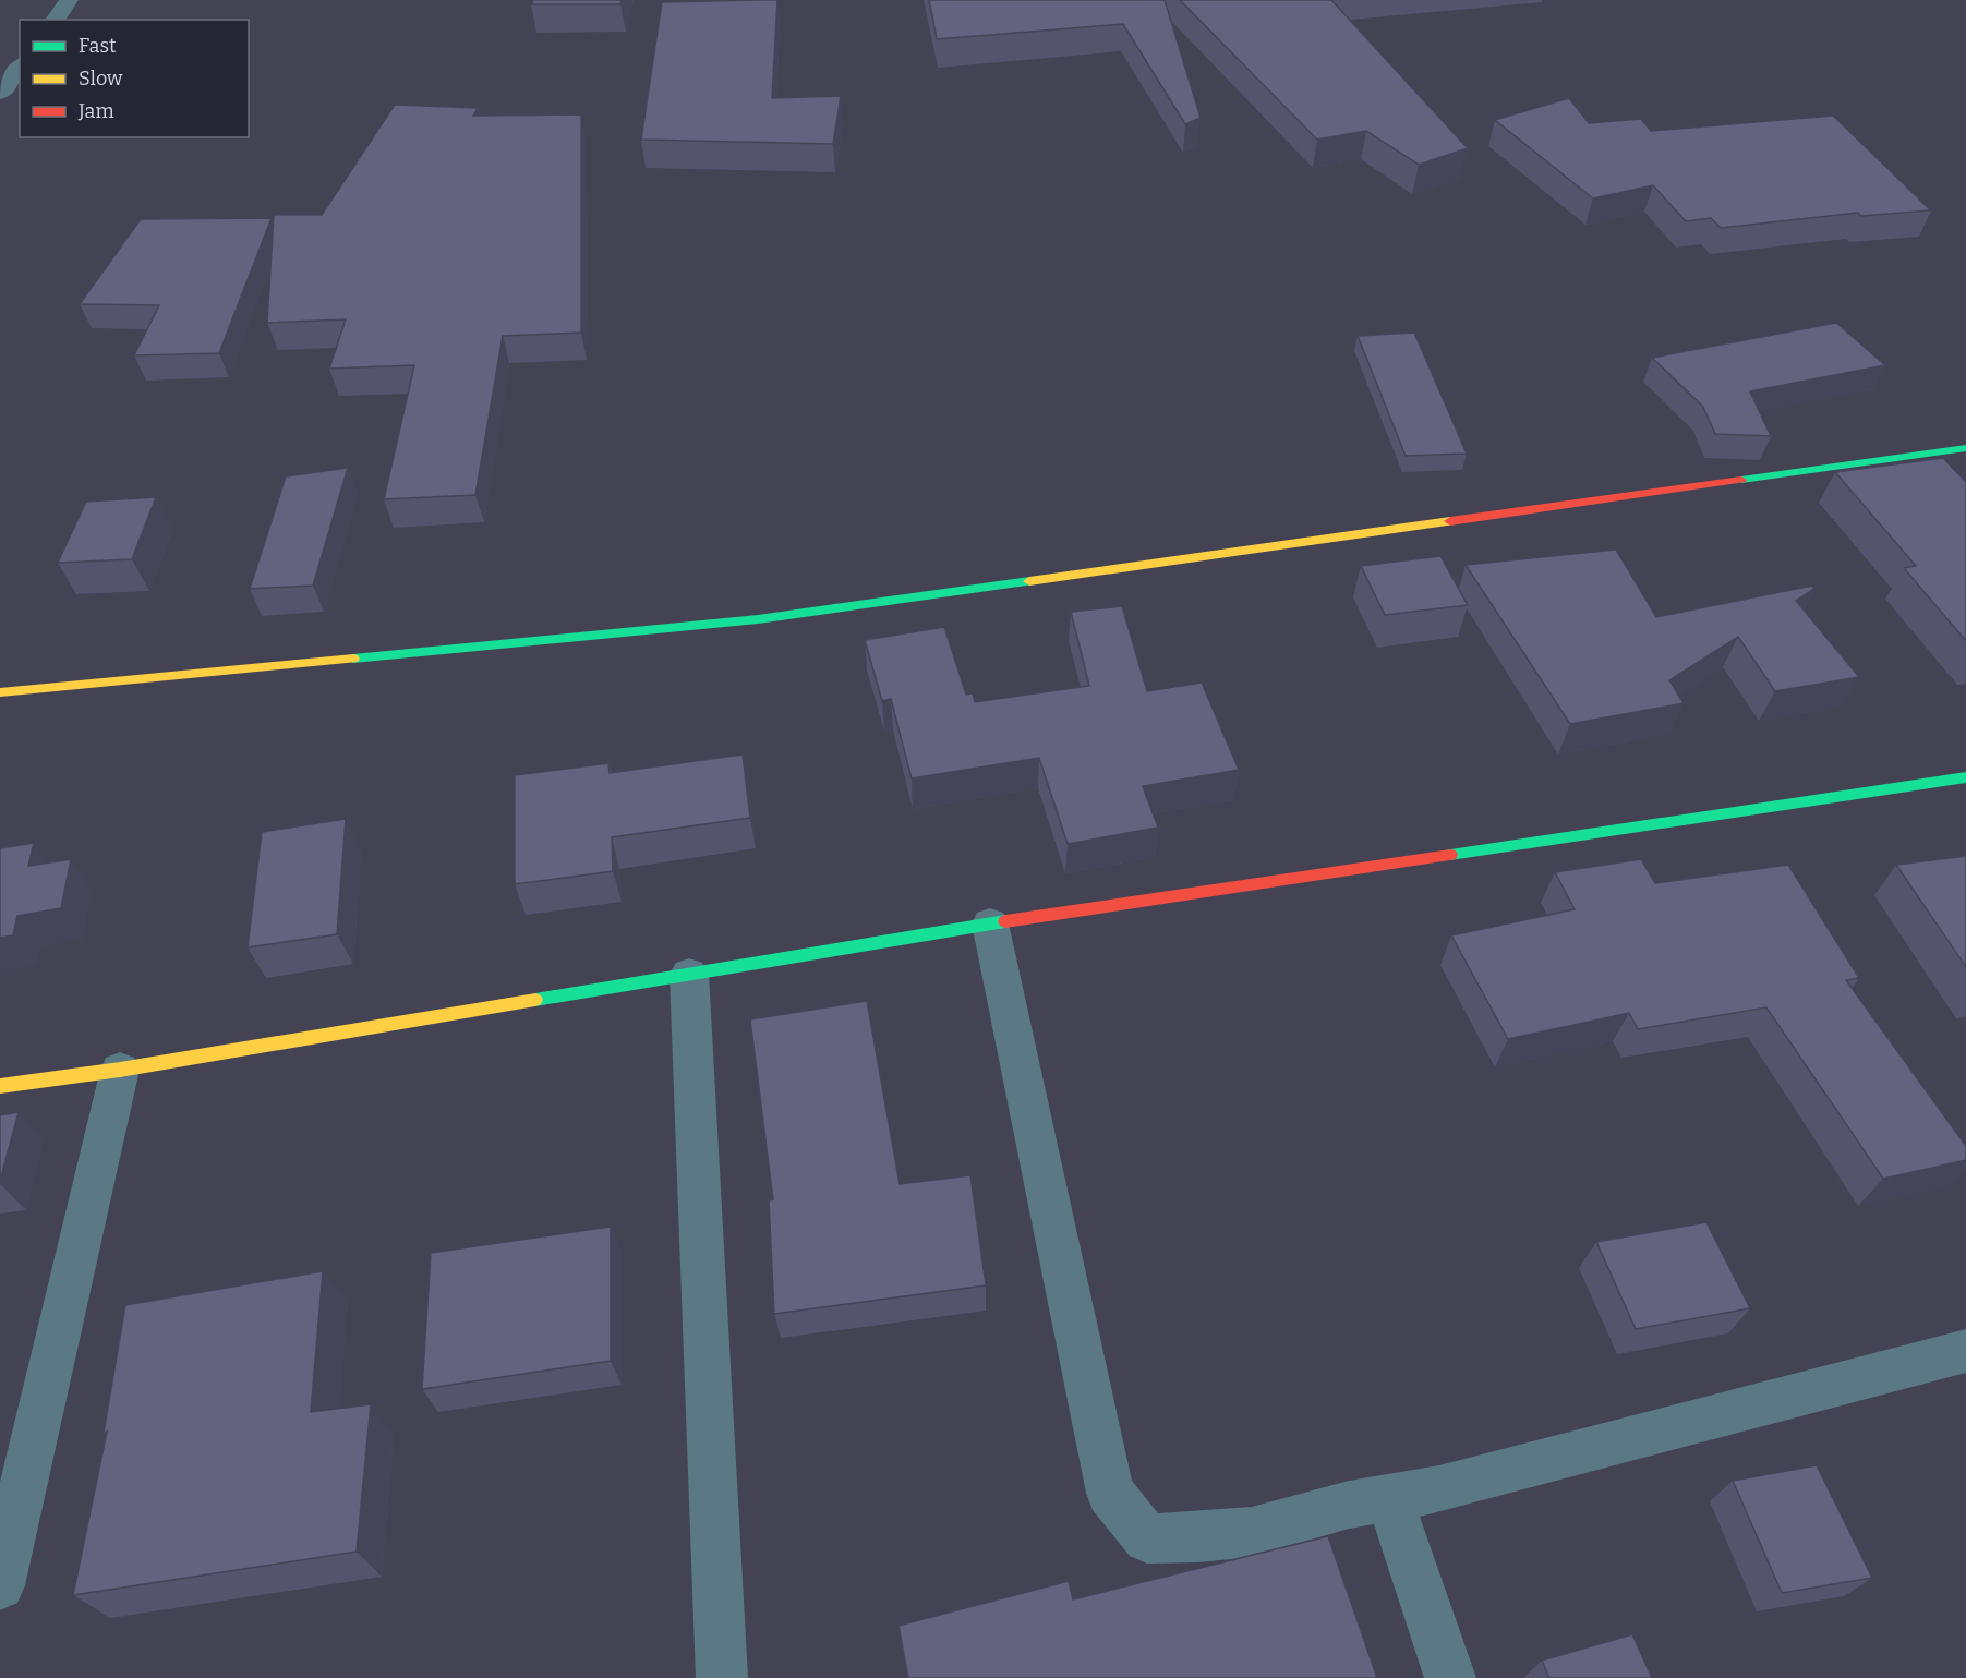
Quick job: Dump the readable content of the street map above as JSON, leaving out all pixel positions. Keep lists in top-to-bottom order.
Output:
{
  "legend": ["Fast", "Slow", "Jam"]
}
